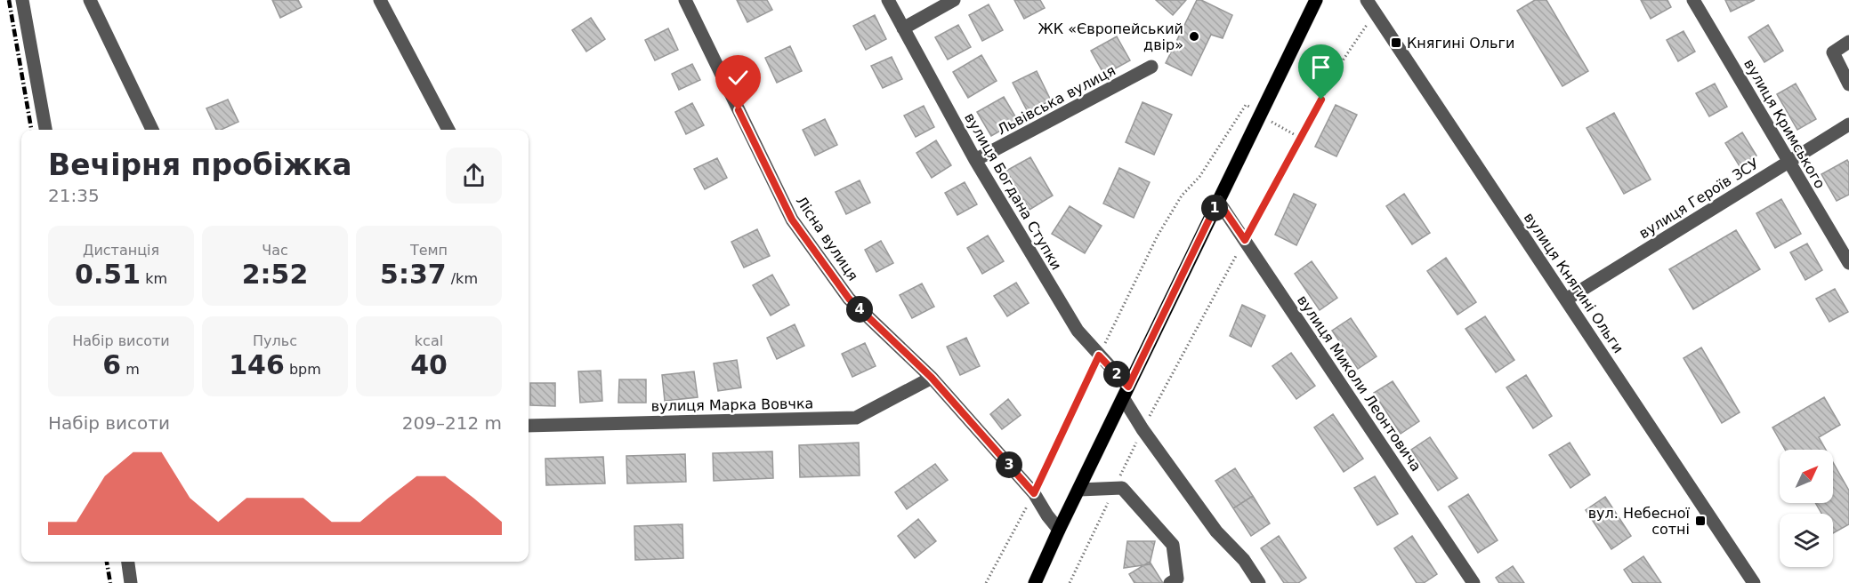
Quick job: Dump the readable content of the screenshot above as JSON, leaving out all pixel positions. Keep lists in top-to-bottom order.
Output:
{
  "streets": {
    "street": [
      "Львівська вулиця",
      "вулиця Кримського",
      "вулиця Богдана Ступки",
      "вулиця Героїв ЗСУ",
      "Лісна вулиця",
      "вулиця Княгині Ольги",
      "вулиця Миколи Леонтовича",
      "вулиця Марка Вовчка"
    ]
  },
  "crossings": [
    ["Львівська вулиця", "вулиця Богдана Ступки"],
    ["вулиця Кримського", "вулиця Героїв ЗСУ"],
    ["вулиця Героїв ЗСУ", "вулиця Княгині Ольги"],
    ["Лісна вулиця", "вулиця Марка Вовчка"]
  ],
  "places": {
    "other": ["ЖК «Європейський двір»"],
    "transit": ["Княгині Ольги", "вул. Небесної сотні"]
  },
  "north": "top right",
  "page": {
    "heading": ["Вечірня пробіжка", "21:35"],
    "pins": [
      "1",
      "4",
      "2",
      "3"
    ],
    "stats": [
      ["Дистанція", "0.51 km"],
      ["Час", "2:52"],
      ["Темп", "5:37 /km"],
      ["Набір висоти", "6 m"],
      ["Пульс", "146 bpm"],
      ["kcal", "40"]
    ],
    "chart": ["Набір висоти", "209–212 m"]
  }
}
